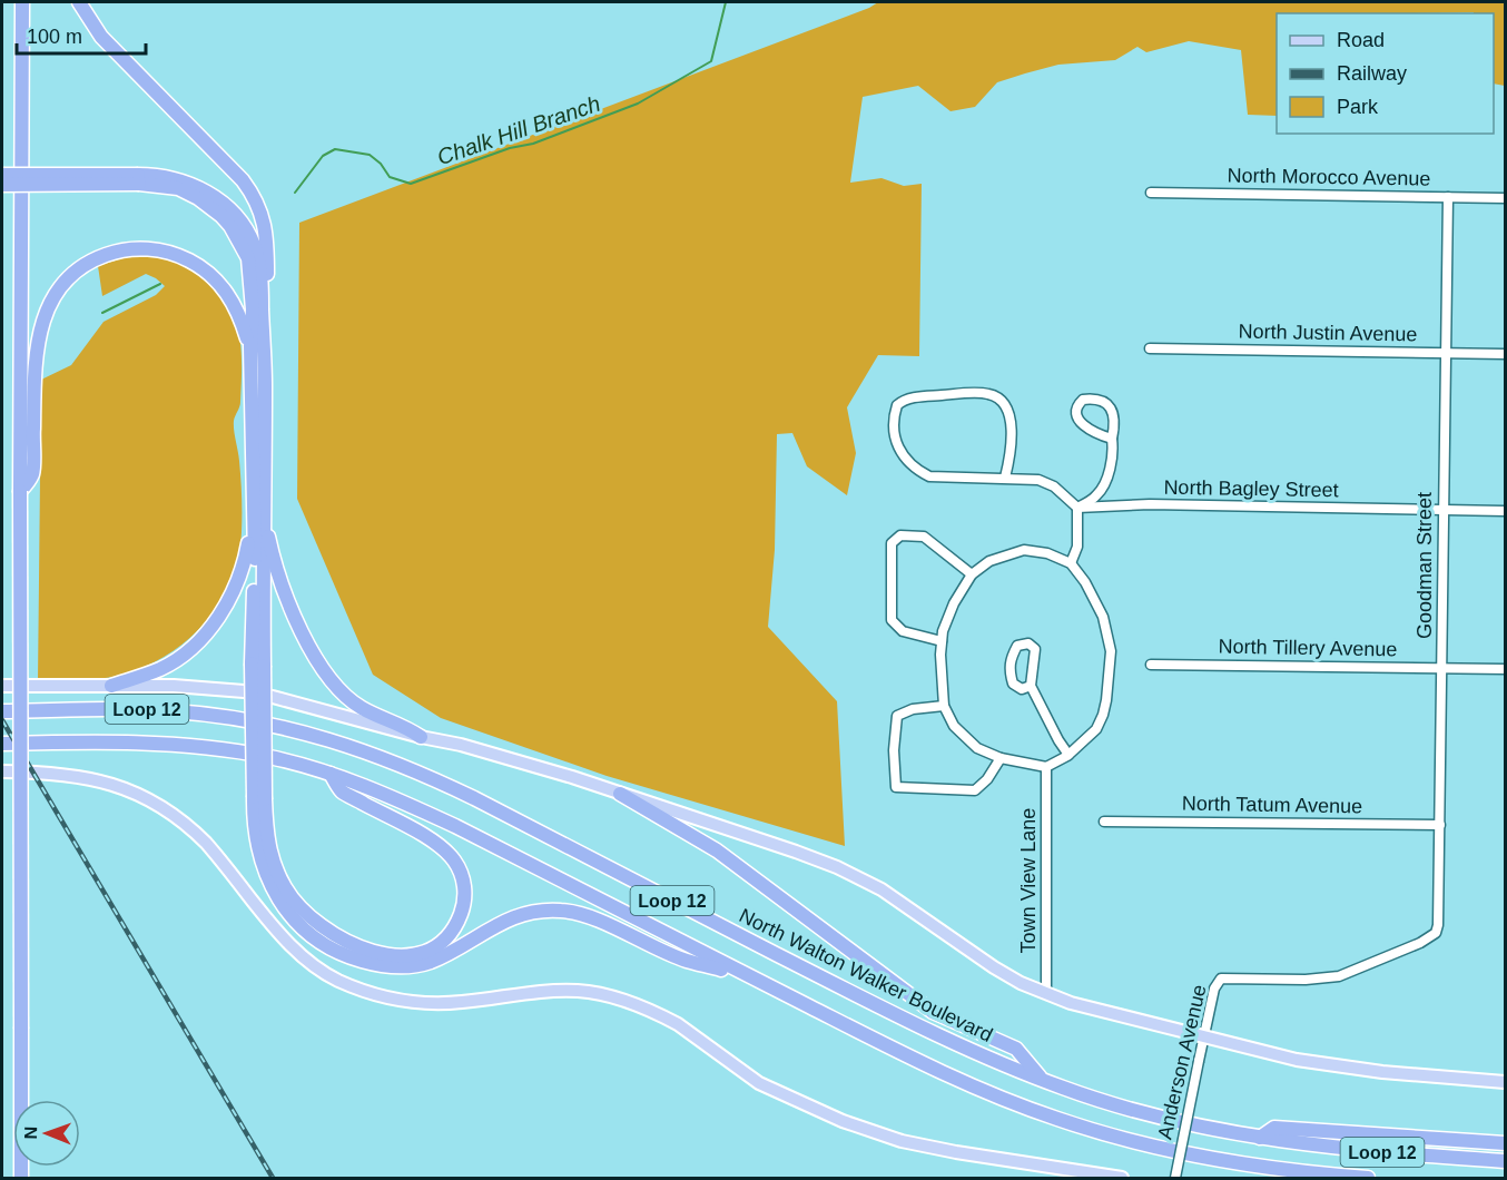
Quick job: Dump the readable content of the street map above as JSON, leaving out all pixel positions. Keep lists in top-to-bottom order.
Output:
{
  "streets": {
    "highway": ["Loop 12", "North Walton Walker Boulevard"],
    "street": [
      "North Morocco Avenue",
      "North Justin Avenue",
      "North Bagley Street",
      "Goodman Street",
      "North Tillery Avenue",
      "North Tatum Avenue",
      "Town View Lane",
      "Anderson Avenue"
    ]
  },
  "crossings": [
    ["North Morocco Avenue", "Goodman Street"],
    ["North Justin Avenue", "Goodman Street"],
    ["North Bagley Street", "Goodman Street"],
    ["Goodman Street", "North Tillery Avenue"],
    ["Goodman Street", "North Tatum Avenue"],
    ["Goodman Street", "Anderson Avenue"]
  ],
  "water": ["Chalk Hill Branch"],
  "legend": ["Road", "Railway", "Park"],
  "scale_bar": "100 m",
  "north": "left"
}
